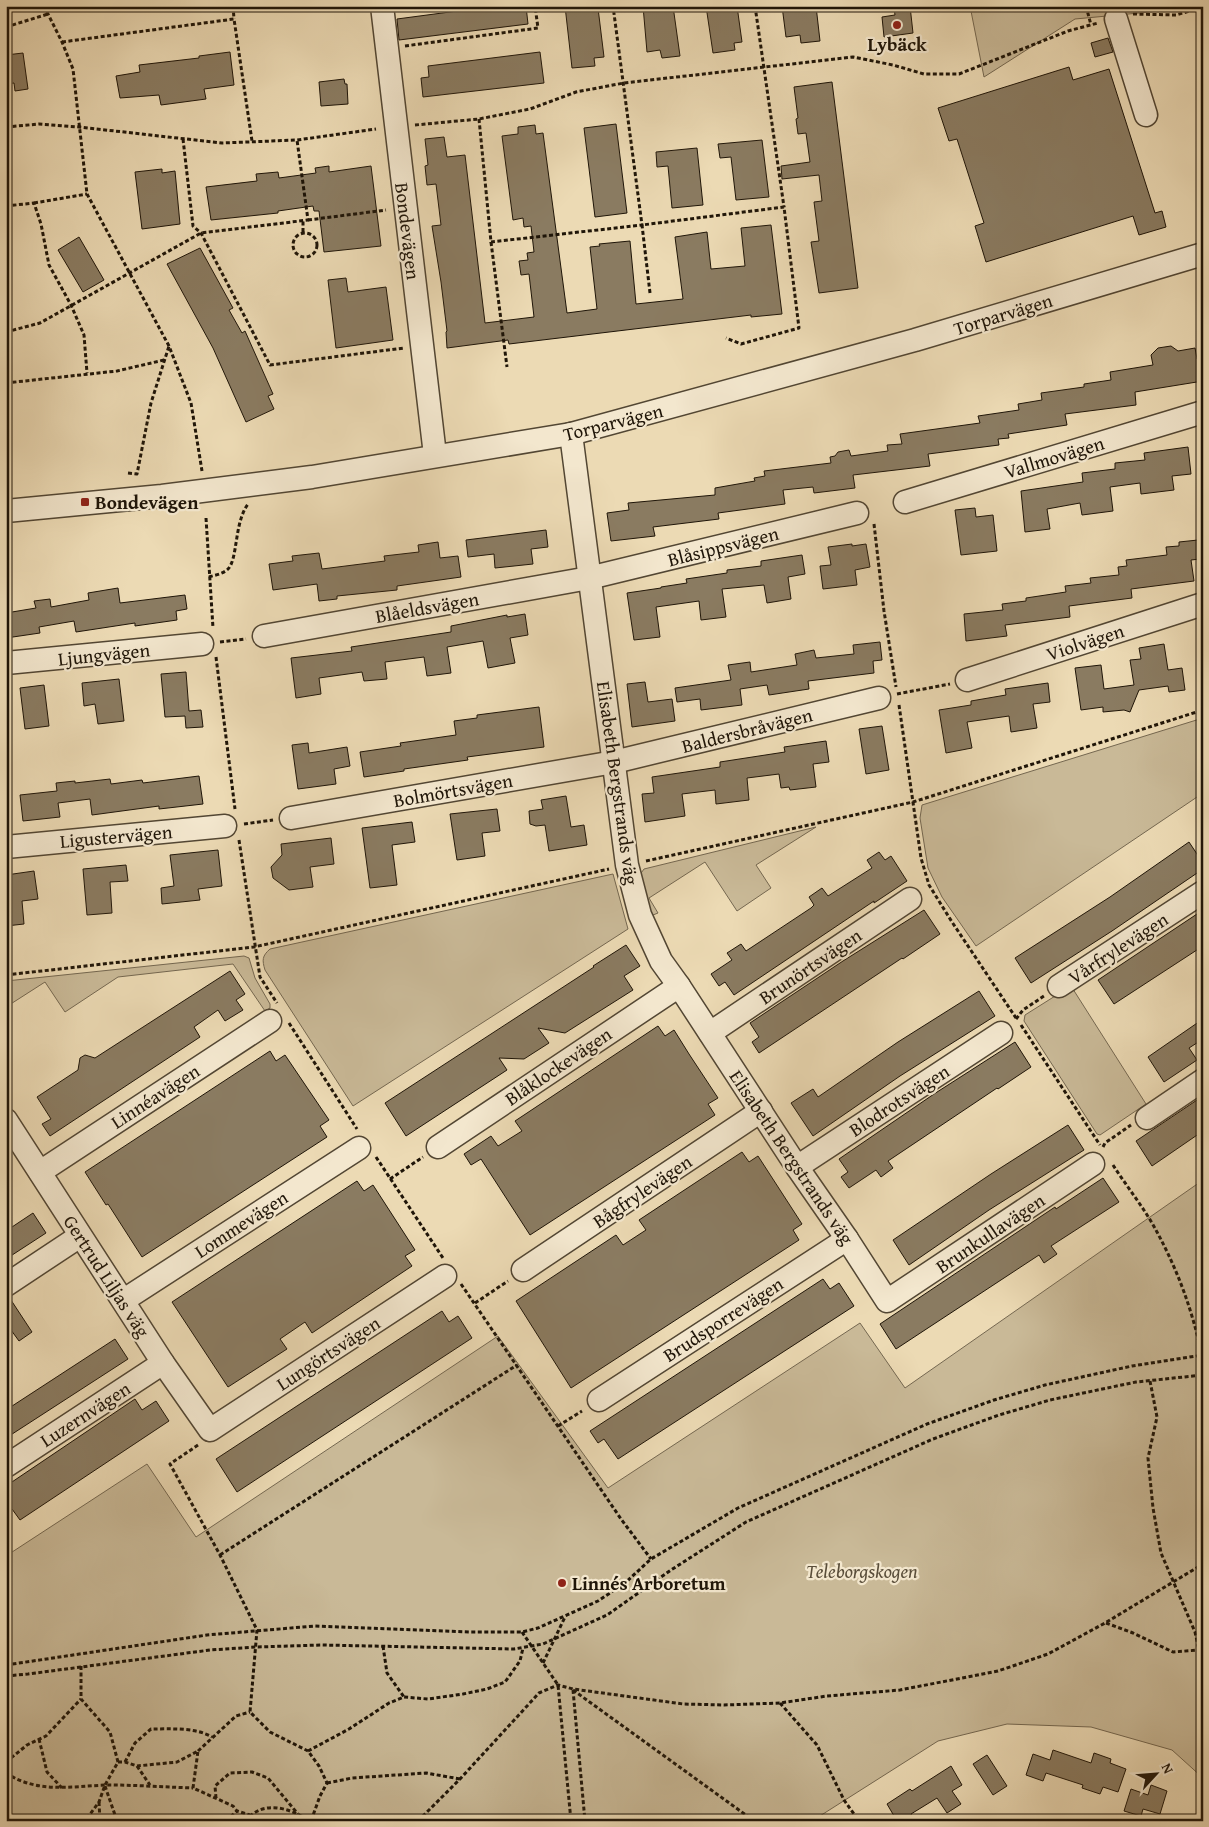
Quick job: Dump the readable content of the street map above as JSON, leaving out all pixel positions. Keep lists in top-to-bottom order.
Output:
{
  "streets": {
    "street": [
      "Bondevägen",
      "Torparvägen",
      "Vallmovägen",
      "Blåsippsvägen",
      "Blåeldsvägen",
      "Violvägen",
      "Ljungvägen",
      "Baldersbråvägen",
      "Elisabeth Bergstrands väg",
      "Bolmörtsvägen",
      "Ligustervägen",
      "Vårfrylevägen",
      "Brunörtsvägen",
      "Blåklockevägen",
      "Linnéavägen",
      "Blodrotsvägen",
      "Bågfrylevägen",
      "Lommevägen",
      "Brunkullavägen",
      "Gertrud Liljas väg",
      "Brudsporrevägen",
      "Lungörtsvägen",
      "Luzernvägen"
    ]
  },
  "crossings": [
    ["Bondevägen", "Torparvägen"],
    ["Torparvägen", "Elisabeth Bergstrands väg"],
    ["Blåsippsvägen", "Blåeldsvägen"],
    ["Blåsippsvägen", "Elisabeth Bergstrands väg"],
    ["Blåeldsvägen", "Elisabeth Bergstrands väg"],
    ["Baldersbråvägen", "Elisabeth Bergstrands väg"],
    ["Baldersbråvägen", "Bolmörtsvägen"],
    ["Elisabeth Bergstrands väg", "Bolmörtsvägen"],
    ["Elisabeth Bergstrands väg", "Brunörtsvägen"],
    ["Elisabeth Bergstrands väg", "Blåklockevägen"],
    ["Elisabeth Bergstrands väg", "Blodrotsvägen"],
    ["Elisabeth Bergstrands väg", "Bågfrylevägen"],
    ["Elisabeth Bergstrands väg", "Brunkullavägen"],
    ["Elisabeth Bergstrands väg", "Brudsporrevägen"],
    ["Linnéavägen", "Gertrud Liljas väg"],
    ["Lommevägen", "Gertrud Liljas väg"],
    ["Gertrud Liljas väg", "Lungörtsvägen"],
    ["Gertrud Liljas väg", "Luzernvägen"]
  ],
  "parks": ["Teleborgskogen"],
  "places": {
    "other": ["Lybäck", "Linnés Arboretum"],
    "transit": ["Bondevägen"]
  },
  "north": "top right"
}
